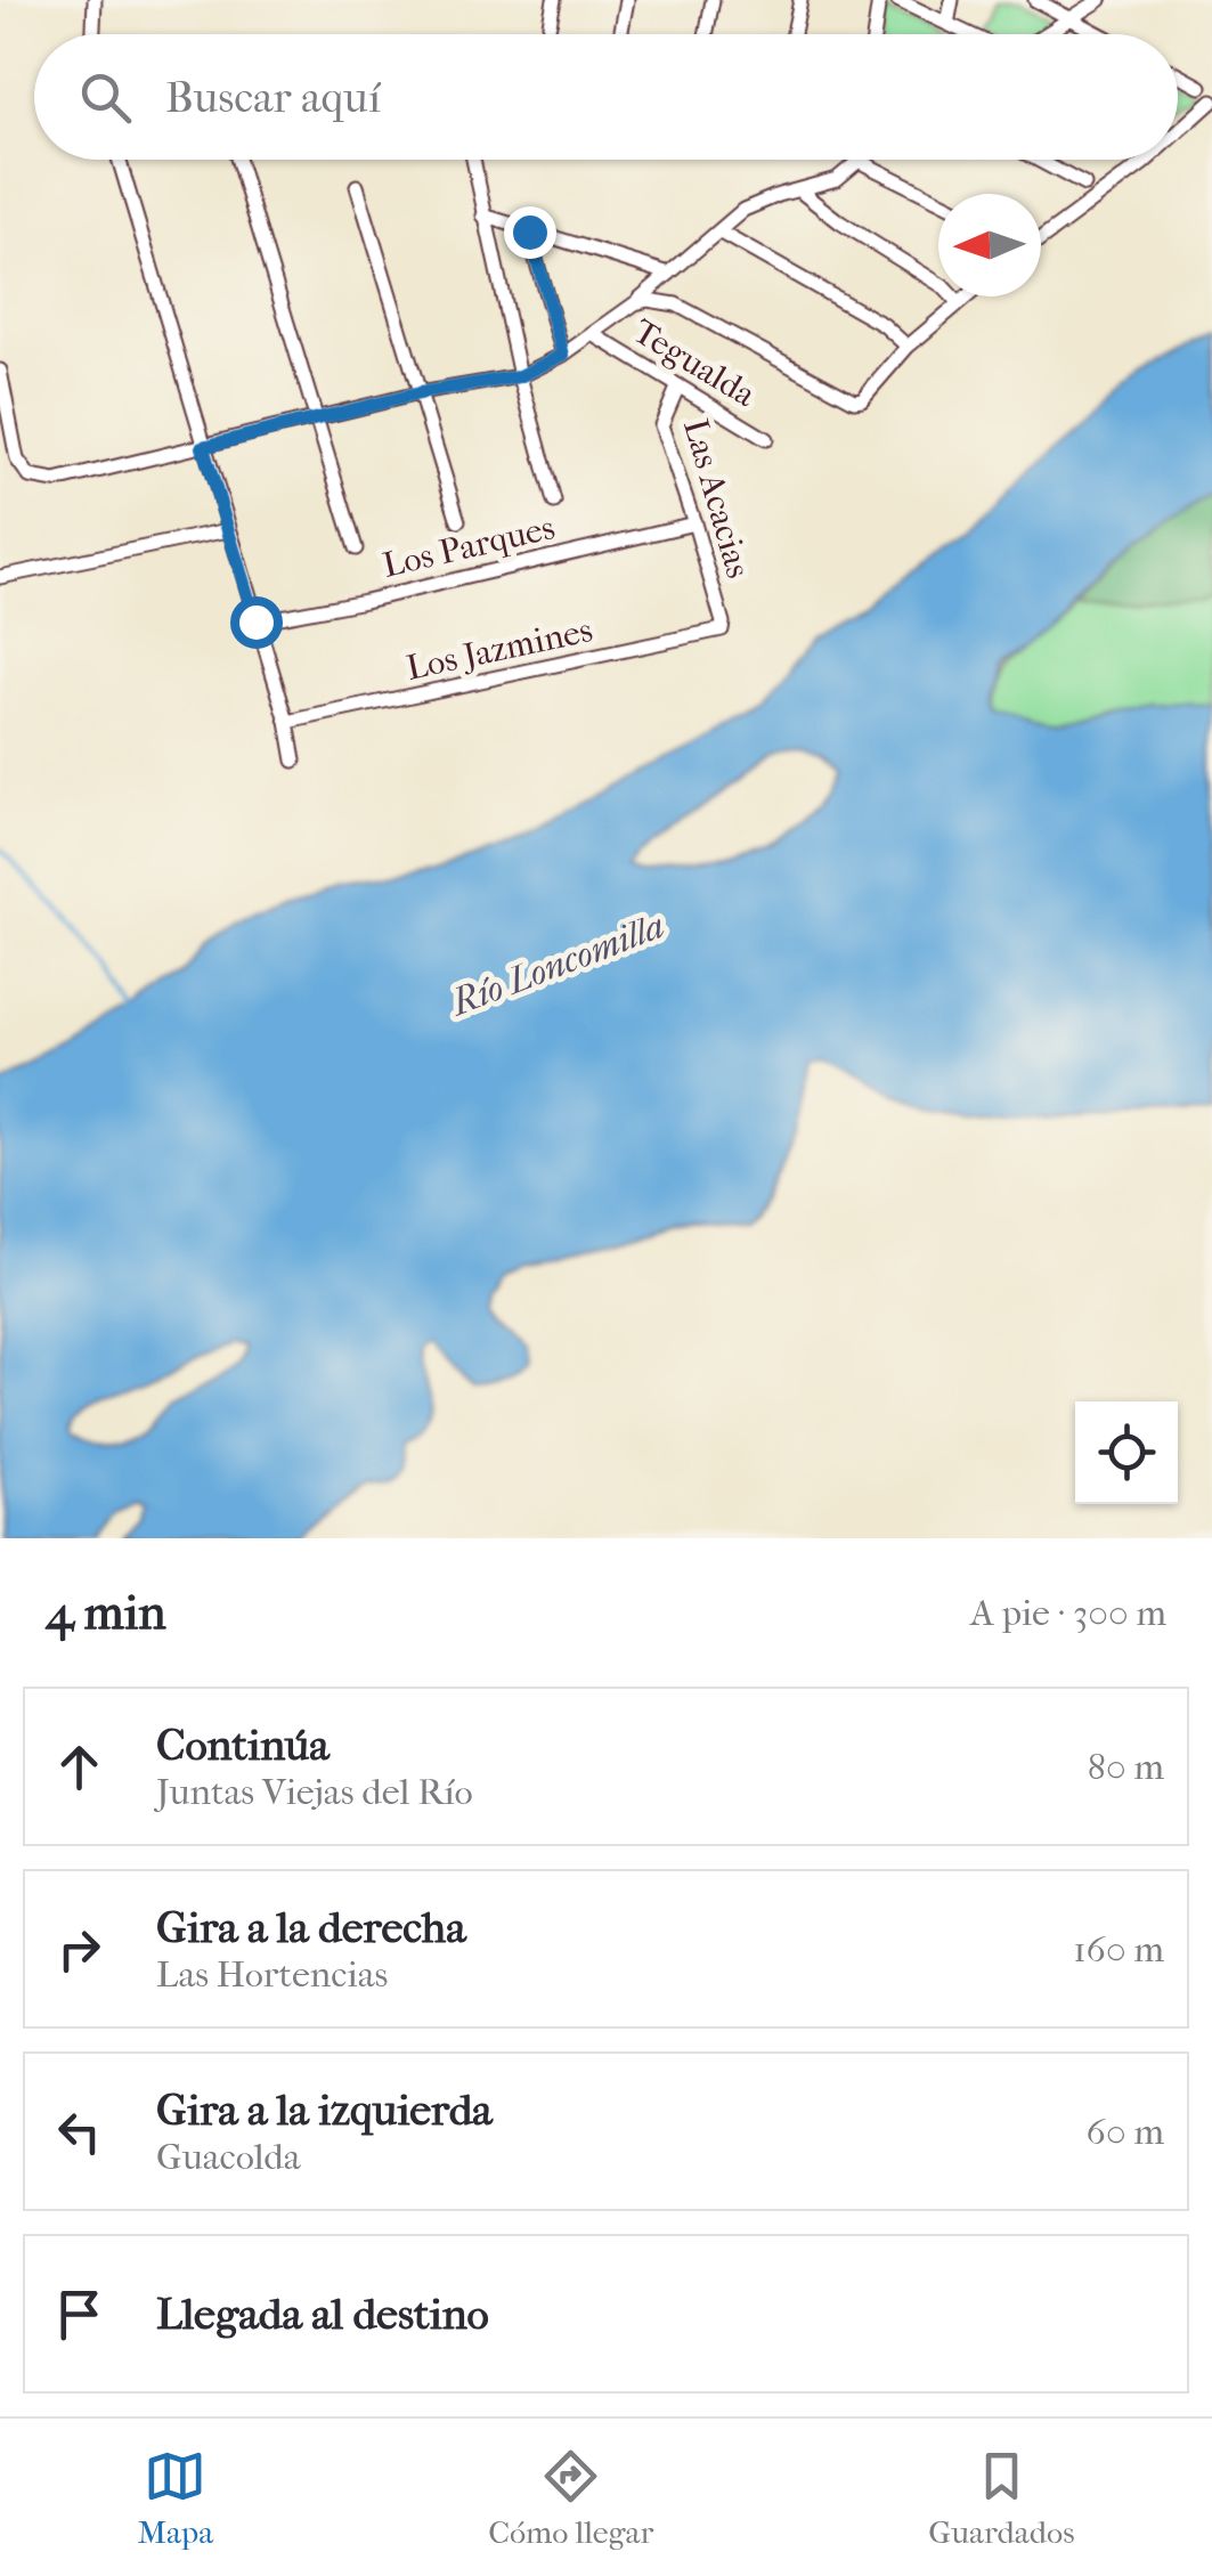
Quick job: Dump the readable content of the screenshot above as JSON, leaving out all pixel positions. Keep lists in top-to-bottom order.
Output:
{
  "streets": {
    "street": [
      "Tegualda",
      "Las Acacias",
      "Los Parques",
      "Los Jazmines"
    ]
  },
  "crossings": [
    ["Tegualda", "Las Acacias"],
    ["Las Acacias", "Los Parques"],
    ["Las Acacias", "Los Jazmines"]
  ],
  "water": ["Río Loncomilla"],
  "north": "left",
  "page": {
    "search": "Buscar aquí",
    "heading": ["4 min", "A pie · 300 m"],
    "list": [
      ["Continúa", "Juntas Viejas del Río", "80 m"],
      ["Gira a la derecha", "Las Hortencias", "160 m"],
      ["Gira a la izquierda", "Guacolda", "60 m"],
      "Llegada al destino"
    ],
    "nav": ["Mapa", "Cómo llegar", "Guardados"]
  }
}
